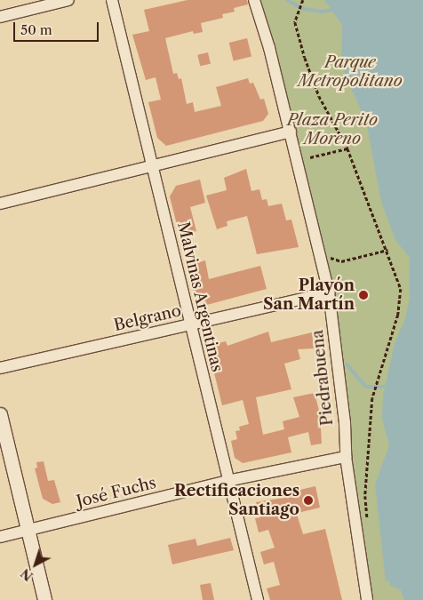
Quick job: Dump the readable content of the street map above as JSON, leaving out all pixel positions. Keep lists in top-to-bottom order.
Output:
{
  "streets": {
    "street": [
      "Malvinas Argentinas",
      "Belgrano",
      "Piedrabuena",
      "José Fuchs"
    ]
  },
  "crossings": [
    ["Malvinas Argentinas", "Belgrano"],
    ["Malvinas Argentinas", "José Fuchs"],
    ["Belgrano", "Piedrabuena"],
    ["Piedrabuena", "José Fuchs"]
  ],
  "parks": ["Parque Metropolitano", "Plaza Perito Moreno"],
  "places": ["Playón San Martín", "Rectificaciones Santiago"],
  "scale_bar": "50 m",
  "north": "bottom left"
}
